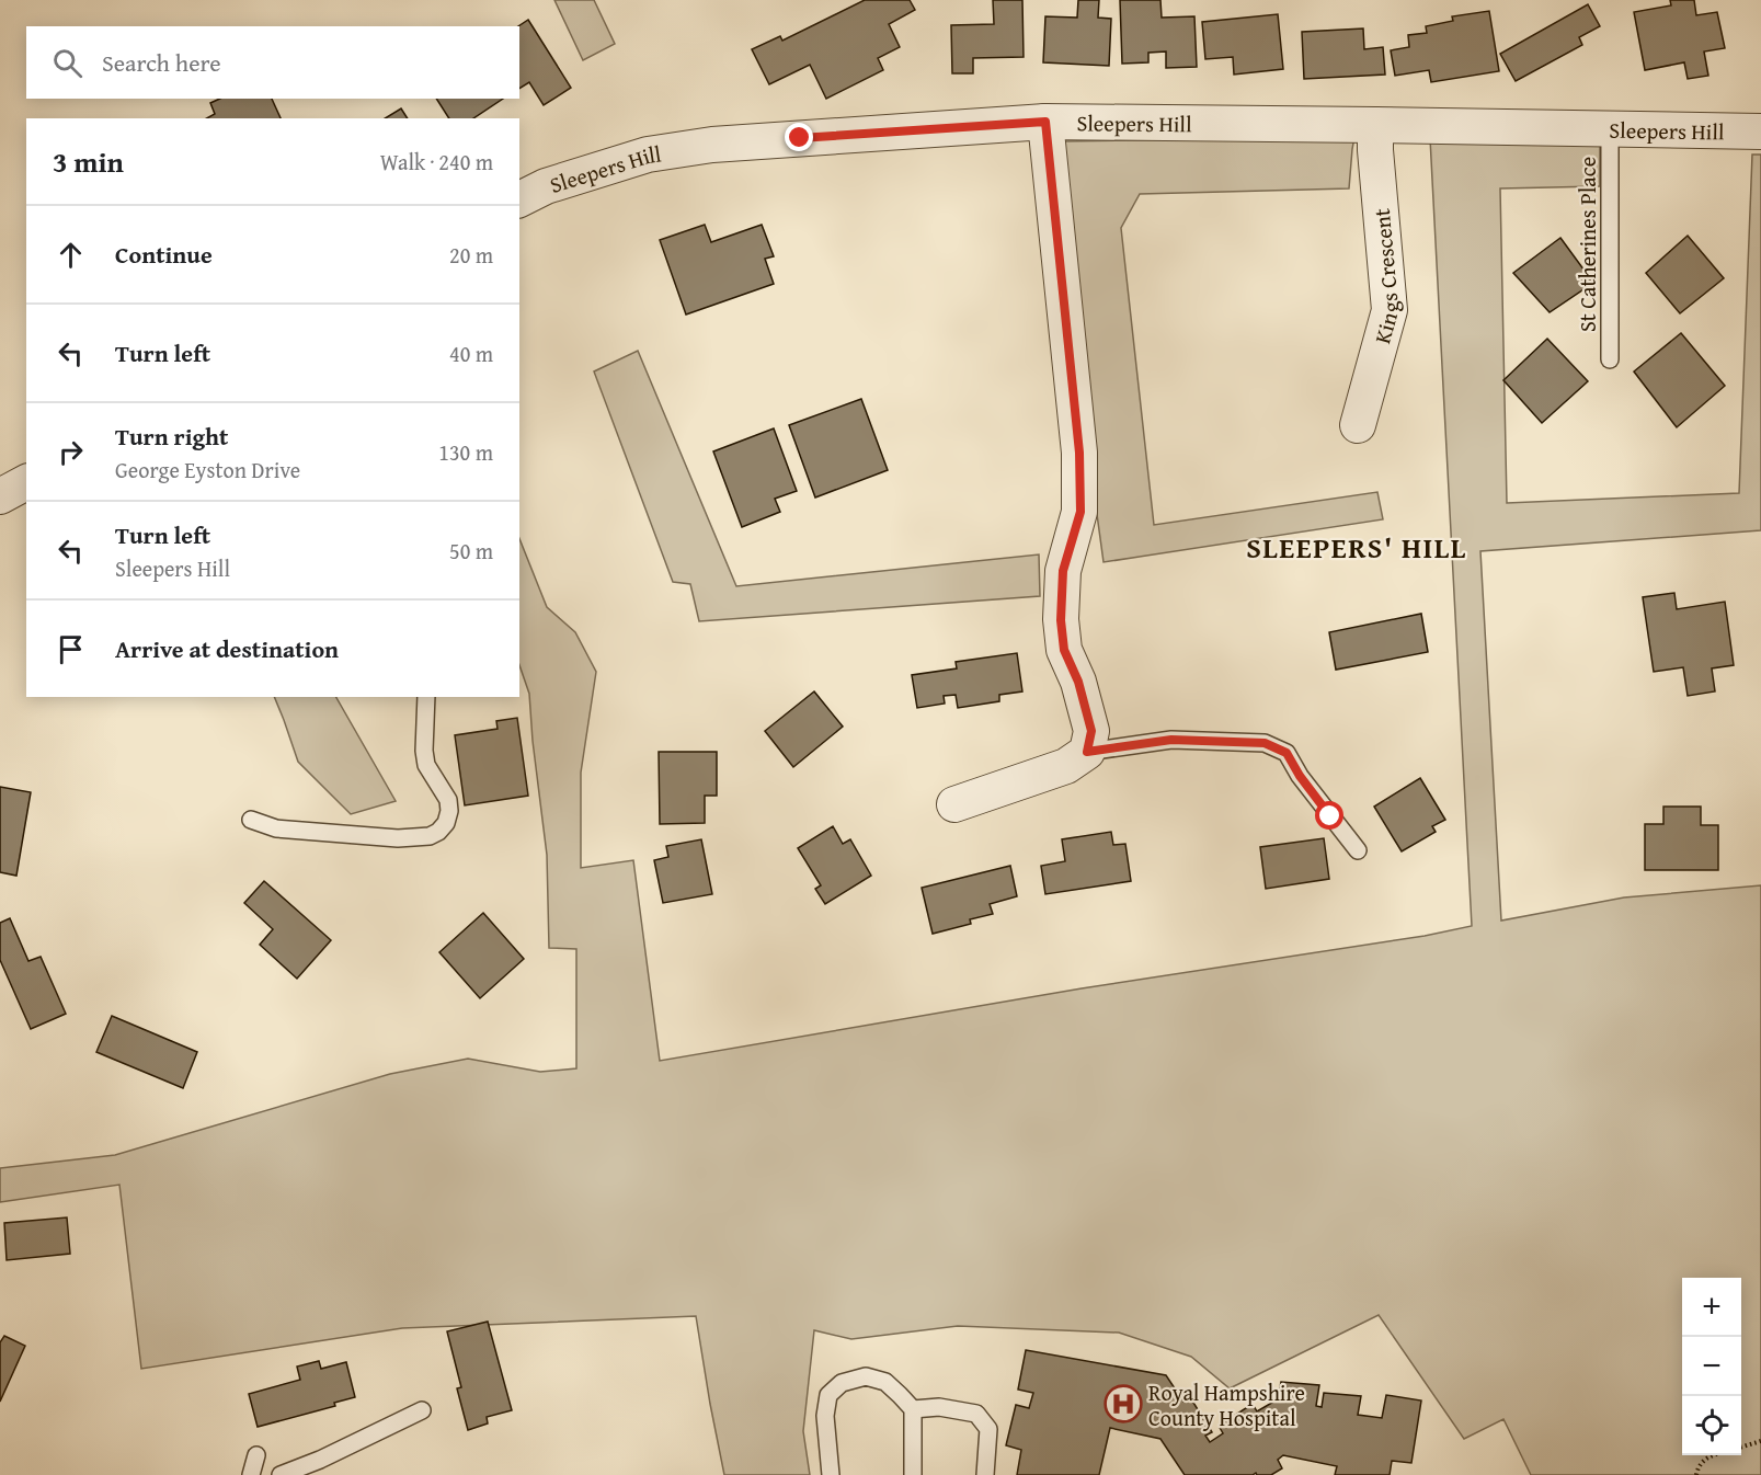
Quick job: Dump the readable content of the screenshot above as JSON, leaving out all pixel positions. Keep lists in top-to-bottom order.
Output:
{
  "streets": {
    "street": ["Sleepers Hill", "Kings Crescent"],
    "lane": ["St Catherines Place"]
  },
  "crossings": [
    ["Sleepers Hill", "St Catherines Place"],
    ["Sleepers Hill", "Kings Crescent"]
  ],
  "districts": ["SLEEPERS' HILL"],
  "places": {
    "hospital": ["Royal Hampshire County Hospital"]
  },
  "page": {
    "search": "Search here",
    "heading": ["3 min", "Walk · 240 m"],
    "list": [
      ["Continue", "20 m"],
      ["Turn left", "40 m"],
      ["Turn right", "George Eyston Drive", "130 m"],
      ["Turn left", "Sleepers Hill", "50 m"],
      "Arrive at destination"
    ],
    "map_buttons": ["+", "−"]
  }
}
